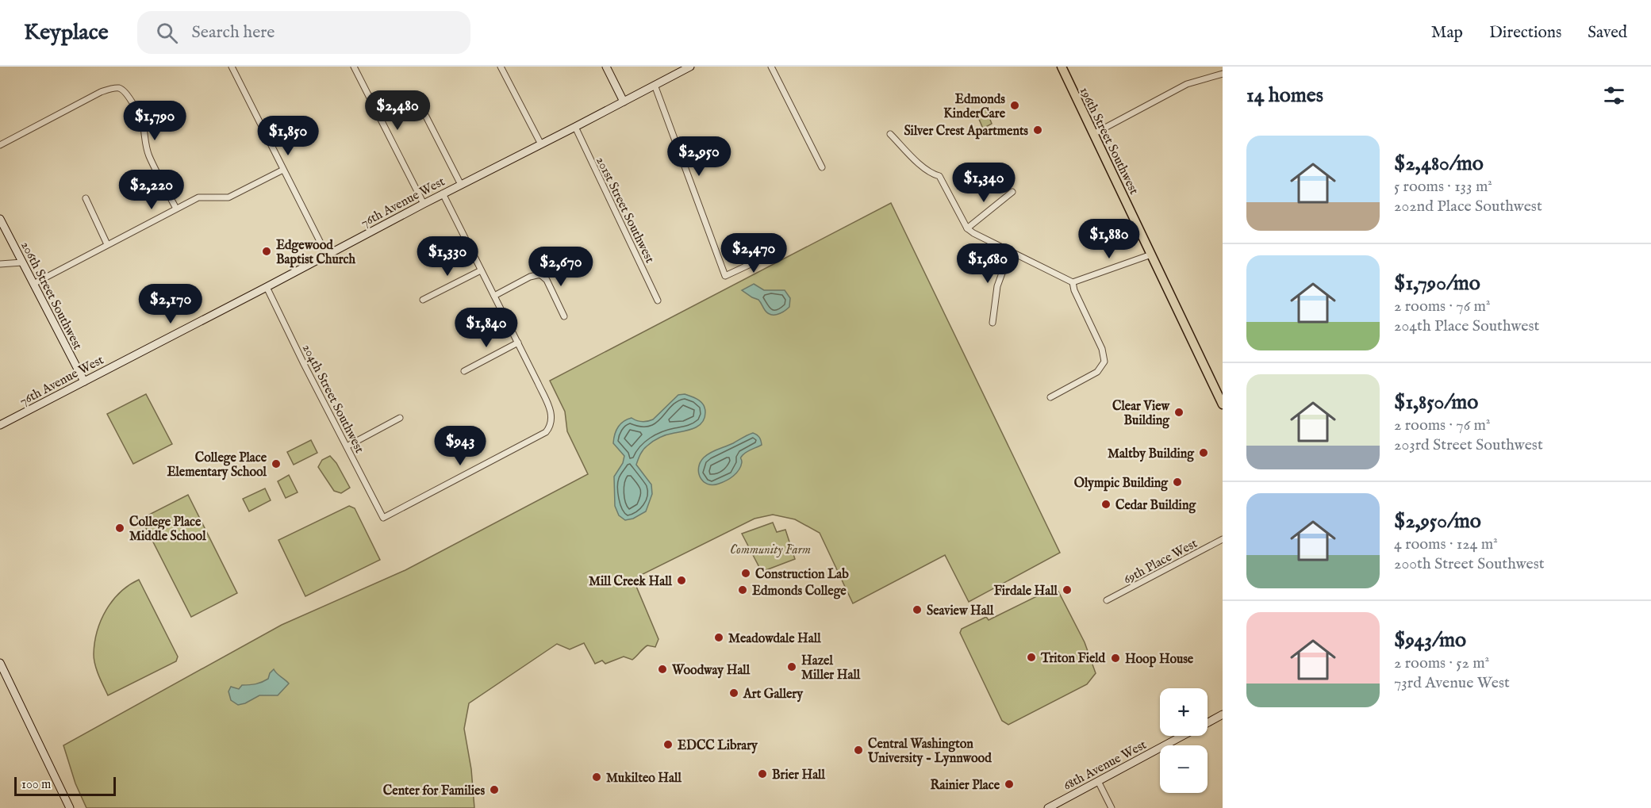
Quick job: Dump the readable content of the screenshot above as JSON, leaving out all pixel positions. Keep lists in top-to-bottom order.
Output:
{
  "streets": {
    "main road": ["196th Street Southwest"],
    "street": [
      "76th Avenue West",
      "201st Street Southwest",
      "206th Street Southwest",
      "204th Street Southwest",
      "69th Place West",
      "68th Avenue West"
    ]
  },
  "crossings": [
    ["76th Avenue West", "201st Street Southwest"],
    ["76th Avenue West", "206th Street Southwest"],
    ["76th Avenue West", "204th Street Southwest"]
  ],
  "parks": ["Community Farm"],
  "places": [
    "Edmonds KinderCare",
    "Silver Crest Apartments",
    "Edgewood Baptist Church",
    "Clear View Building",
    "Maltby Building",
    "College Place Elementary School",
    "Olympic Building",
    "Cedar Building",
    "College Place Middle School",
    "Construction Lab",
    "Mill Creek Hall",
    "Edmonds College",
    "Firdale Hall",
    "Seaview Hall",
    "Meadowdale Hall",
    "Triton Field",
    "Hoop House",
    "Hazel Miller Hall",
    "Woodway Hall",
    "Art Gallery",
    "EDCC Library",
    "Central Washington University - Lynnwood",
    "Brier Hall",
    "Mukilteo Hall",
    "Rainier Place",
    "Center for Families"
  ],
  "scale_bar": "100 m",
  "page": {
    "header": "Keyplace",
    "search": "Search here",
    "nav": ["Map", "Directions", "Saved"],
    "heading": "14 homes",
    "price": [
      "$2,480",
      "$1,790",
      "$1,850",
      "$2,950",
      "$1,340",
      "$2,220",
      "$1,880",
      "$2,470",
      "$1,330",
      "$1,680",
      "$2,670",
      "$2,170",
      "$1,840",
      "$943"
    ],
    "list": [
      {
        "name": "$2,480/mo",
        "note": "5 rooms · 133 m² · 202nd Place Southwest"
      },
      {
        "name": "$1,790/mo",
        "note": "2 rooms · 76 m² · 204th Place Southwest"
      },
      {
        "name": "$1,850/mo",
        "note": "2 rooms · 76 m² · 203rd Street Southwest"
      },
      {
        "name": "$2,950/mo",
        "note": "4 rooms · 124 m² · 200th Street Southwest"
      },
      {
        "name": "$943/mo",
        "note": "2 rooms · 52 m² · 73rd Avenue West"
      }
    ],
    "map_buttons": ["+", "−"],
    "scale": "100 m"
  }
}
